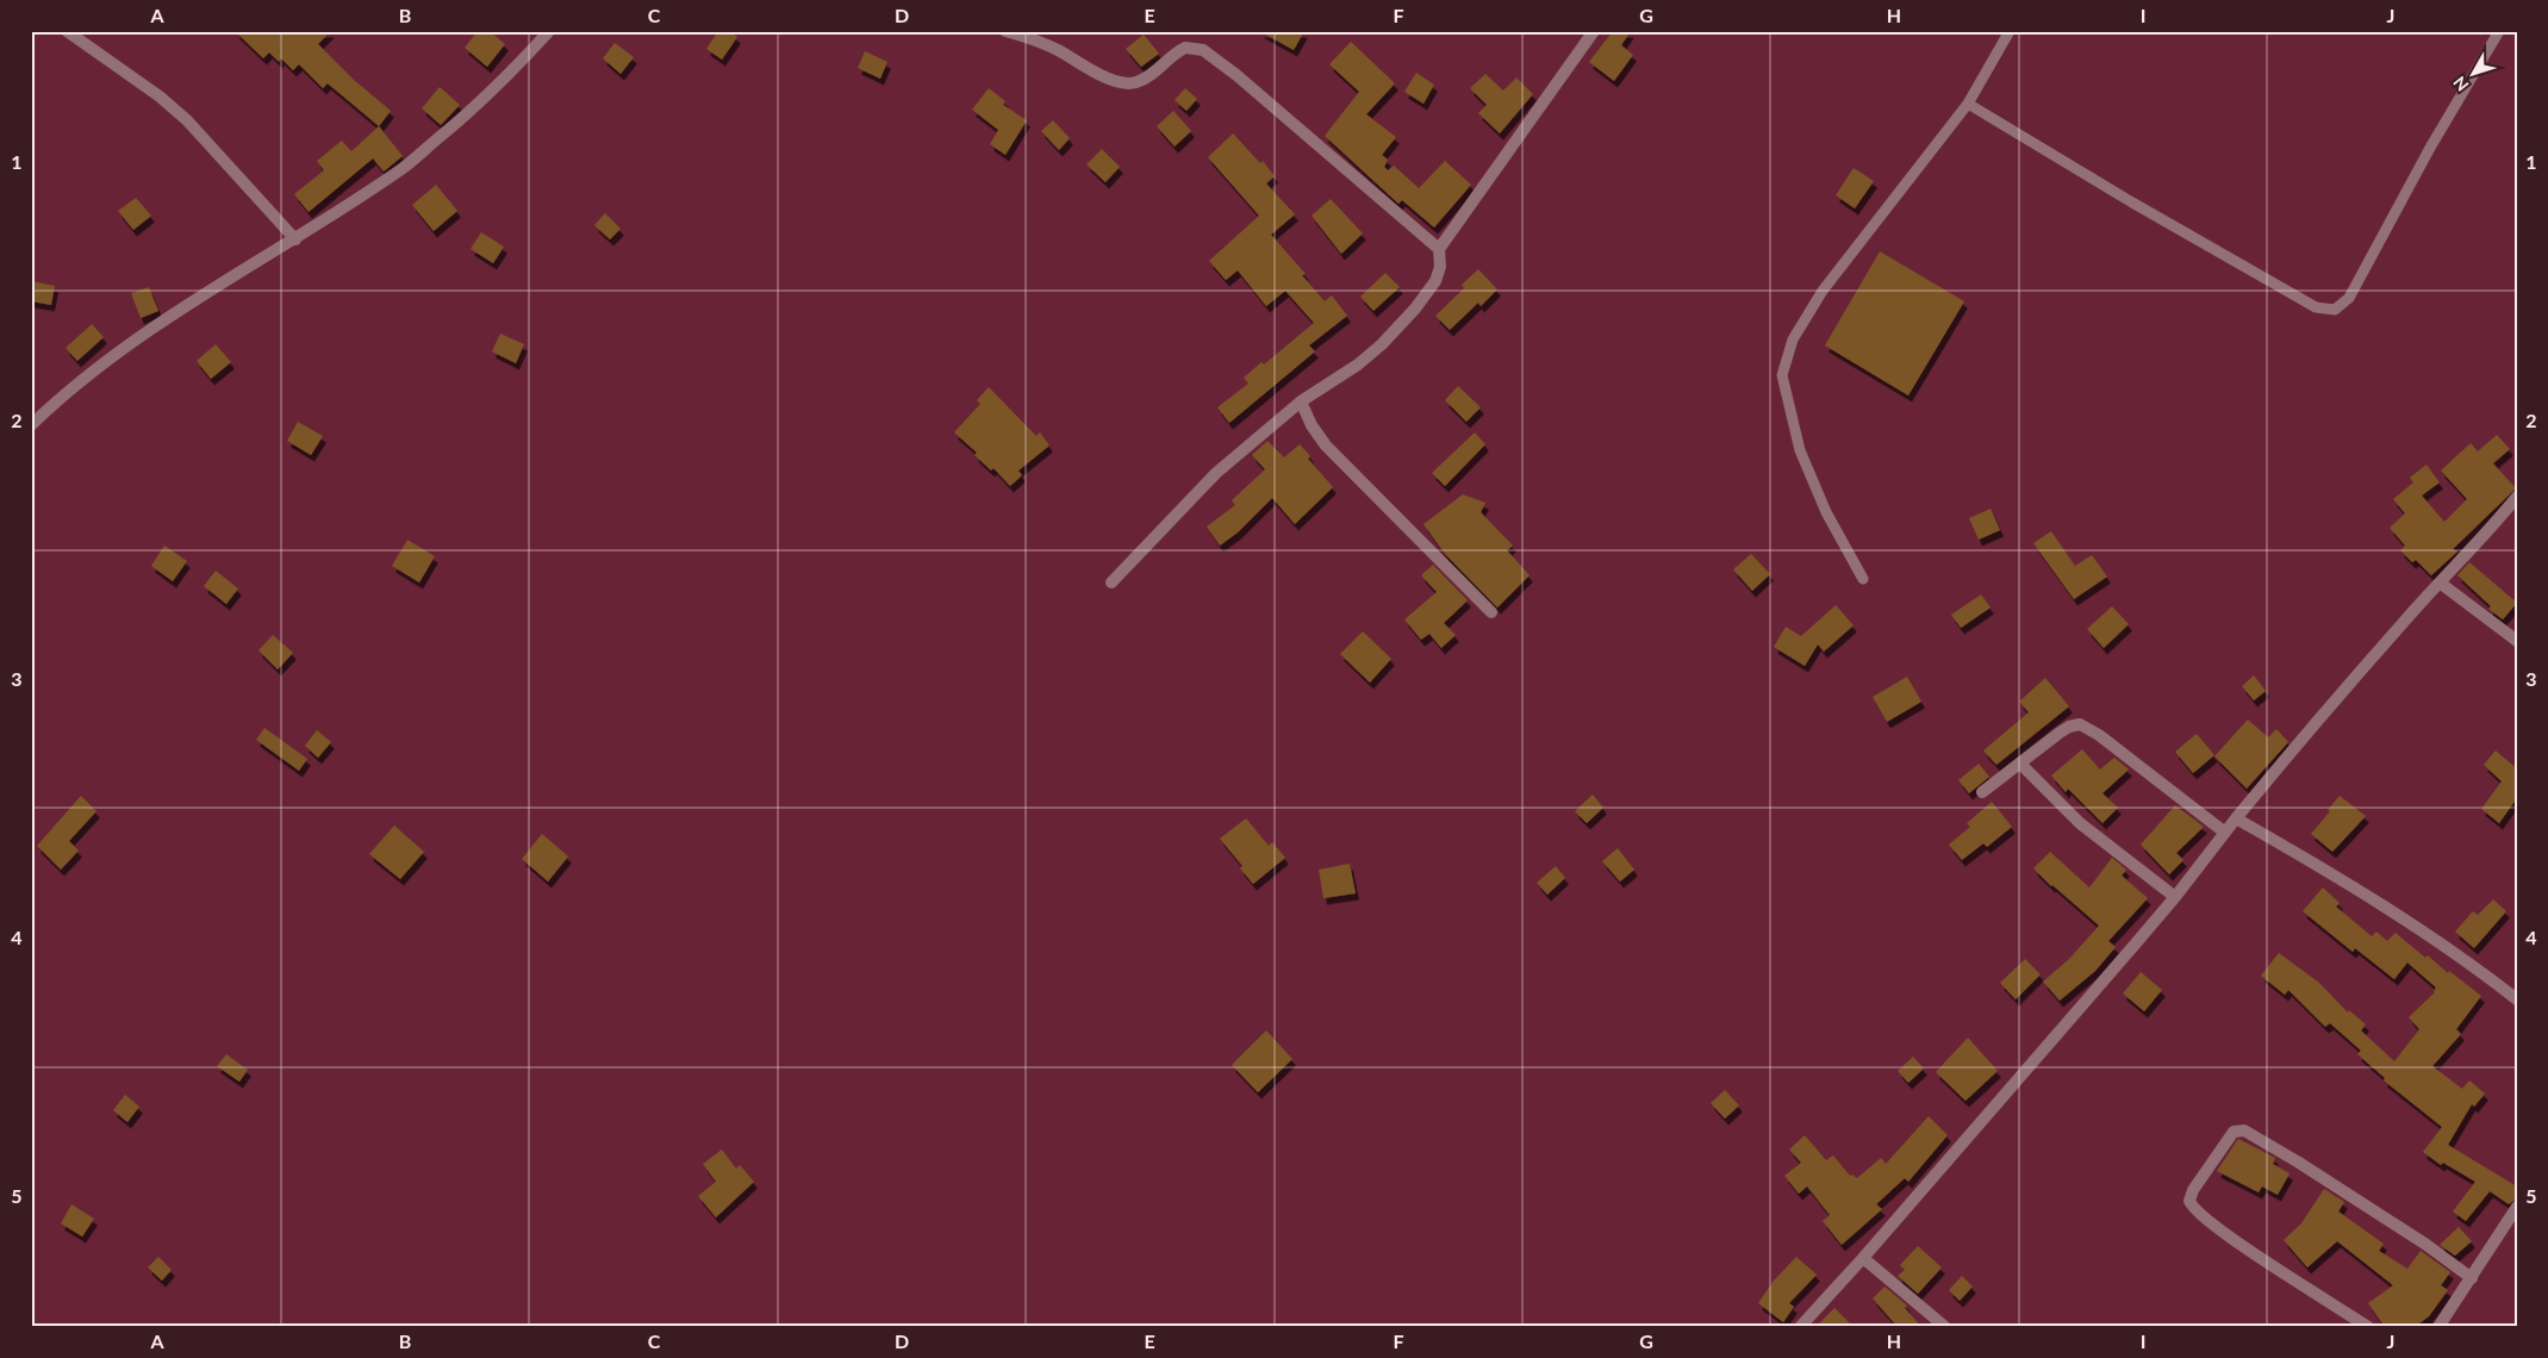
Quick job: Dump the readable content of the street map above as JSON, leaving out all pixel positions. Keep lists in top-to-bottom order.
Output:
{
  "north": "bottom left",
  "grid": {
    "columns": [
      "A",
      "B",
      "C",
      "D",
      "E",
      "F",
      "G",
      "H",
      "I",
      "J"
    ],
    "rows": [
      "1",
      "2",
      "3",
      "4",
      "5"
    ]
  }
}
